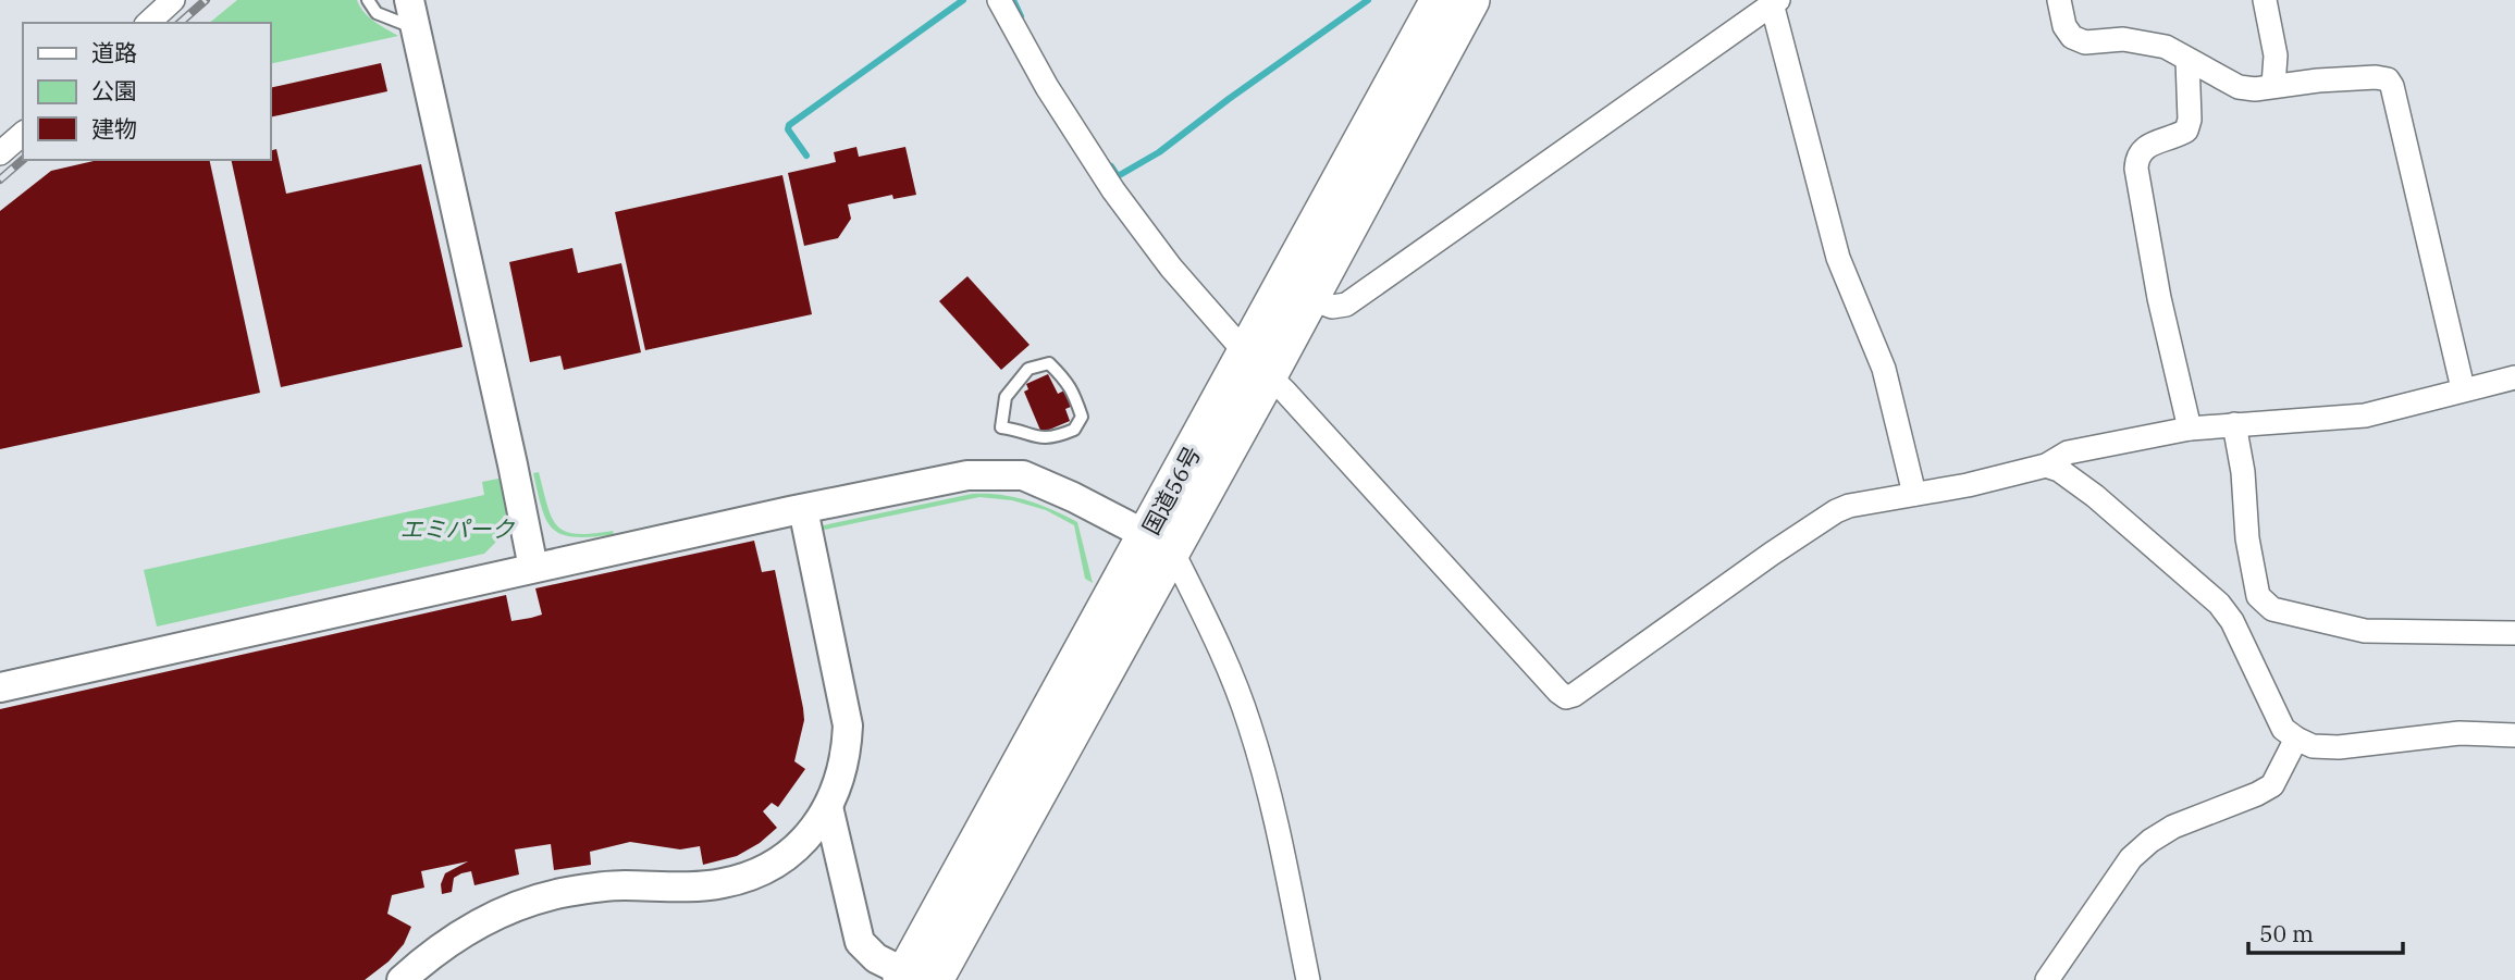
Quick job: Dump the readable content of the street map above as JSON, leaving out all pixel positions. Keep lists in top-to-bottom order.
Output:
{
  "streets": {
    "highway": ["国道56号"]
  },
  "parks": ["エミパーク"],
  "legend": ["道路", "公園", "建物"],
  "scale_bar": "50 m"
}
